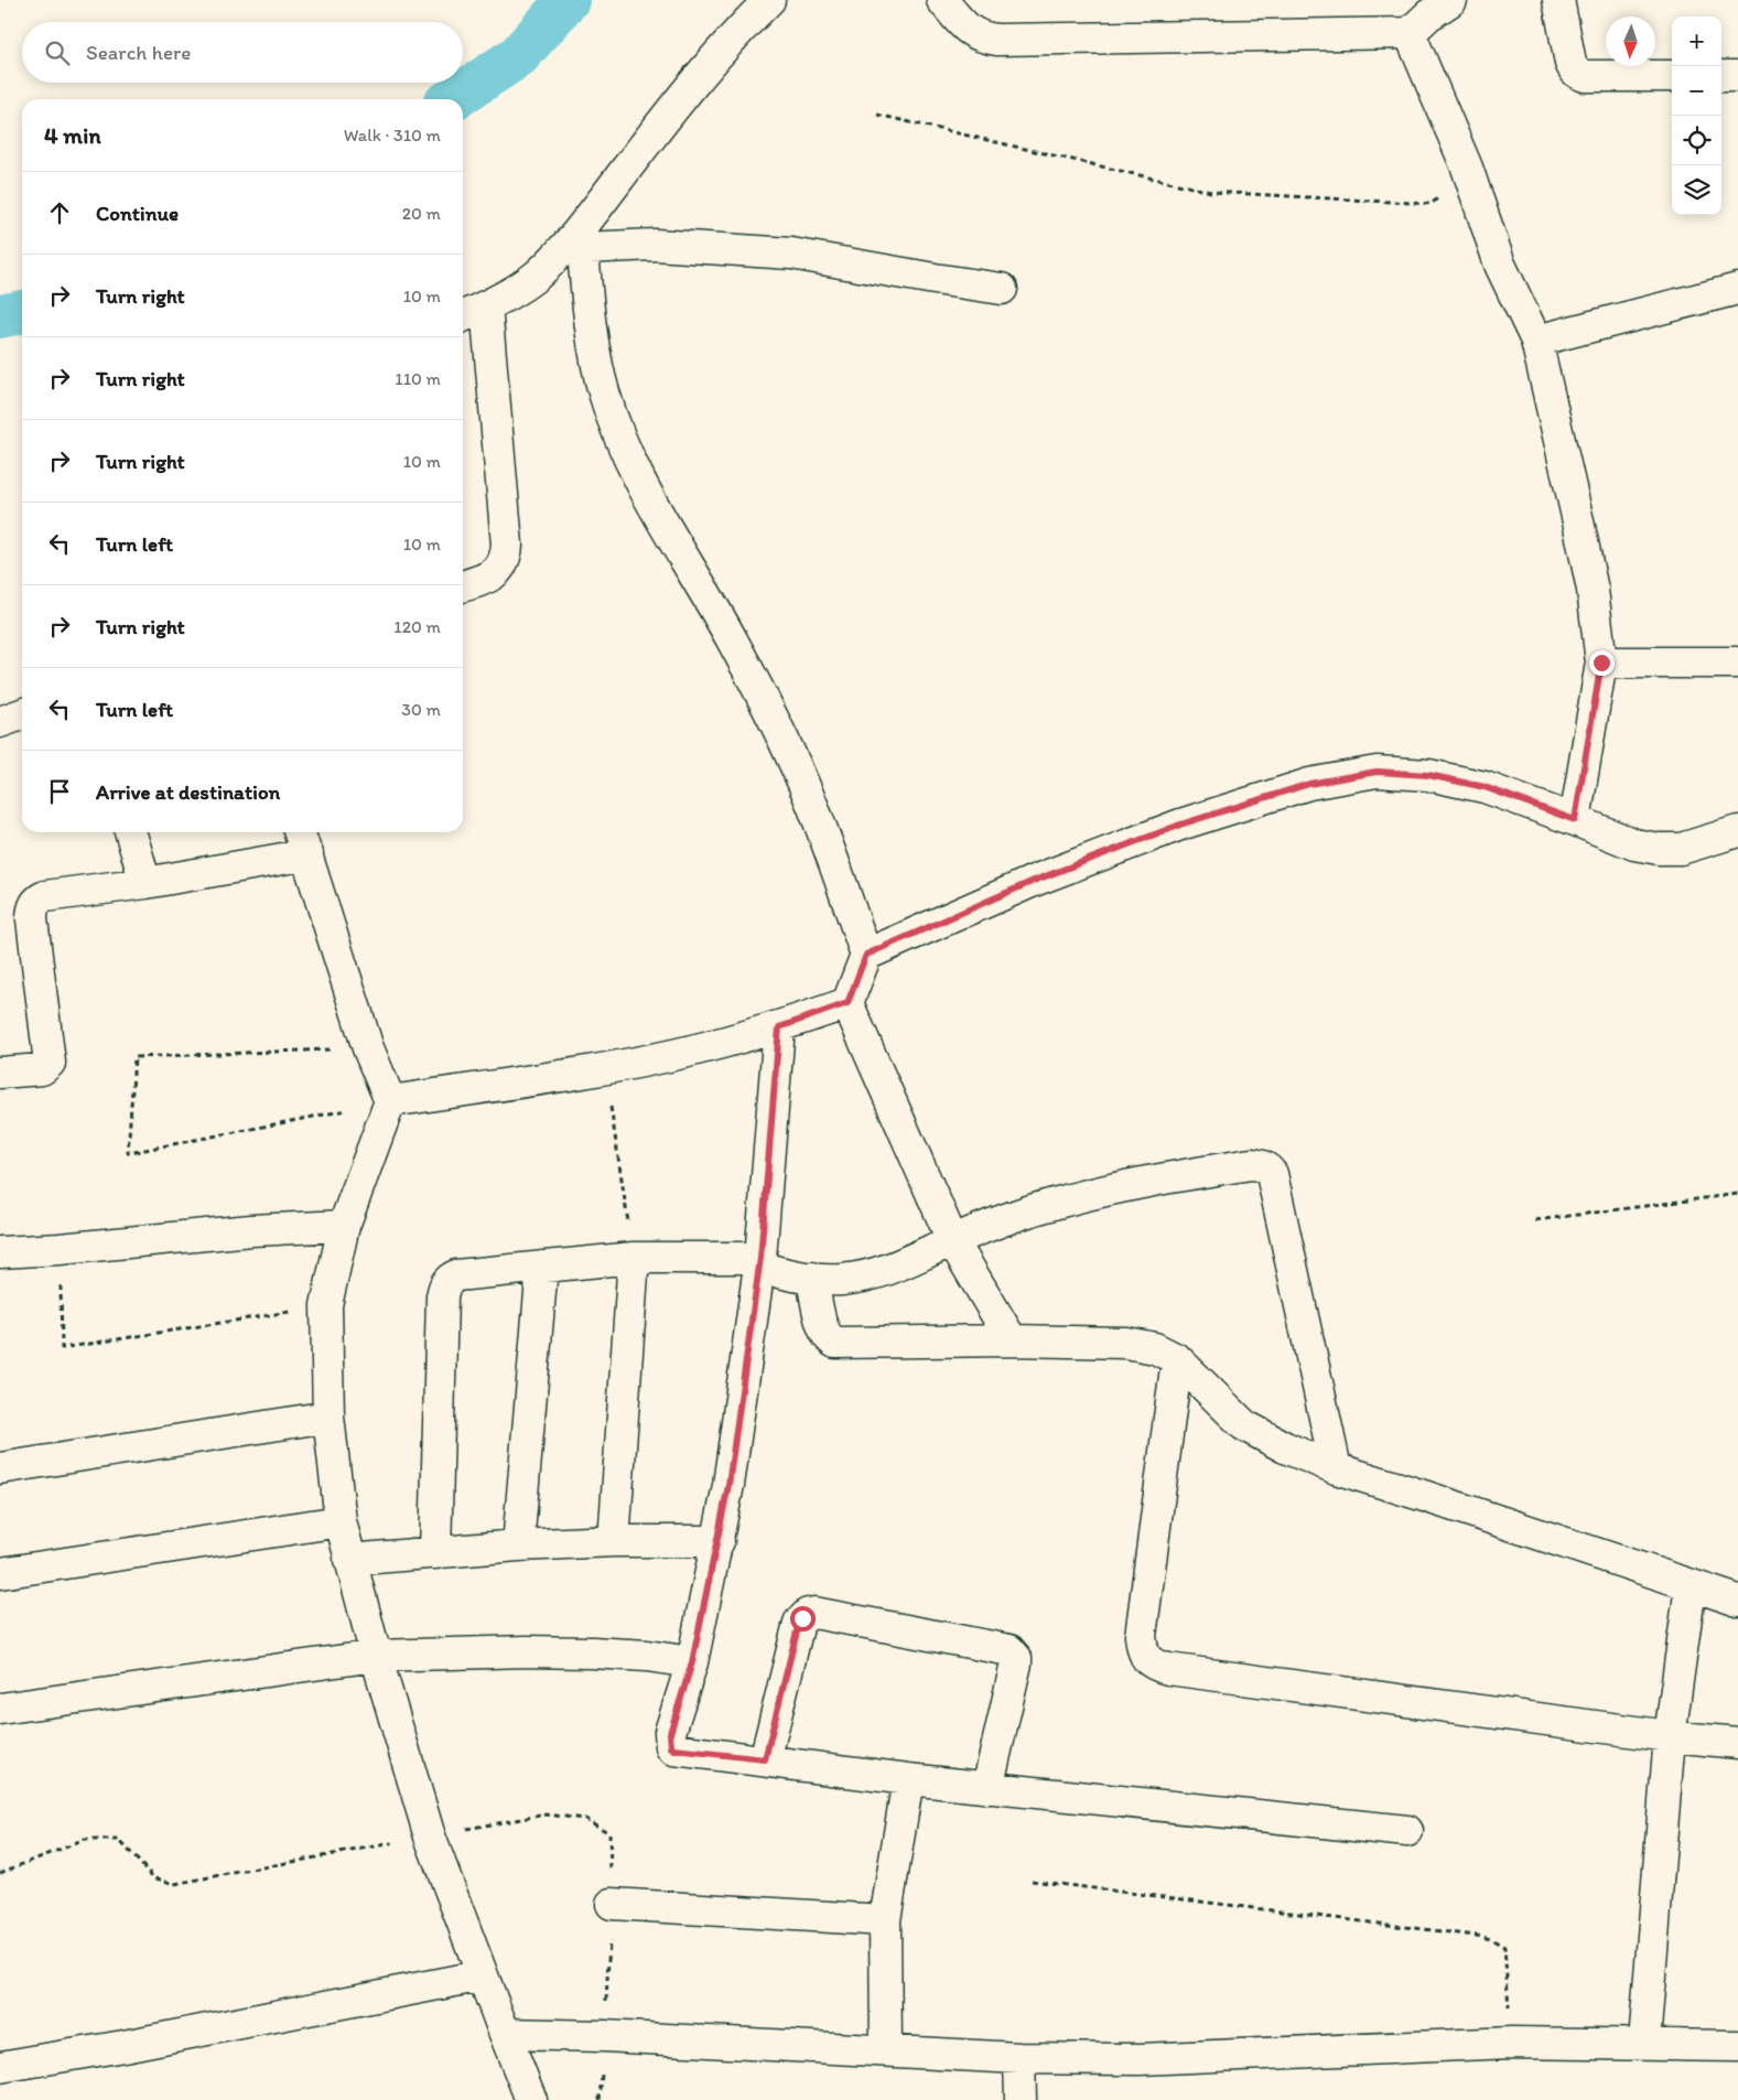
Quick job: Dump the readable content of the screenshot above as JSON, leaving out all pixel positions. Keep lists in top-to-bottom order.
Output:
{
  "north": "bottom",
  "page": {
    "map_buttons": ["+", "−"],
    "search": "Search here",
    "heading": ["4 min", "Walk · 310 m"],
    "list": [
      ["Continue", "20 m"],
      ["Turn right", "10 m"],
      ["Turn right", "110 m"],
      ["Turn right", "10 m"],
      ["Turn left", "10 m"],
      ["Turn right", "120 m"],
      ["Turn left", "30 m"],
      "Arrive at destination"
    ]
  }
}
